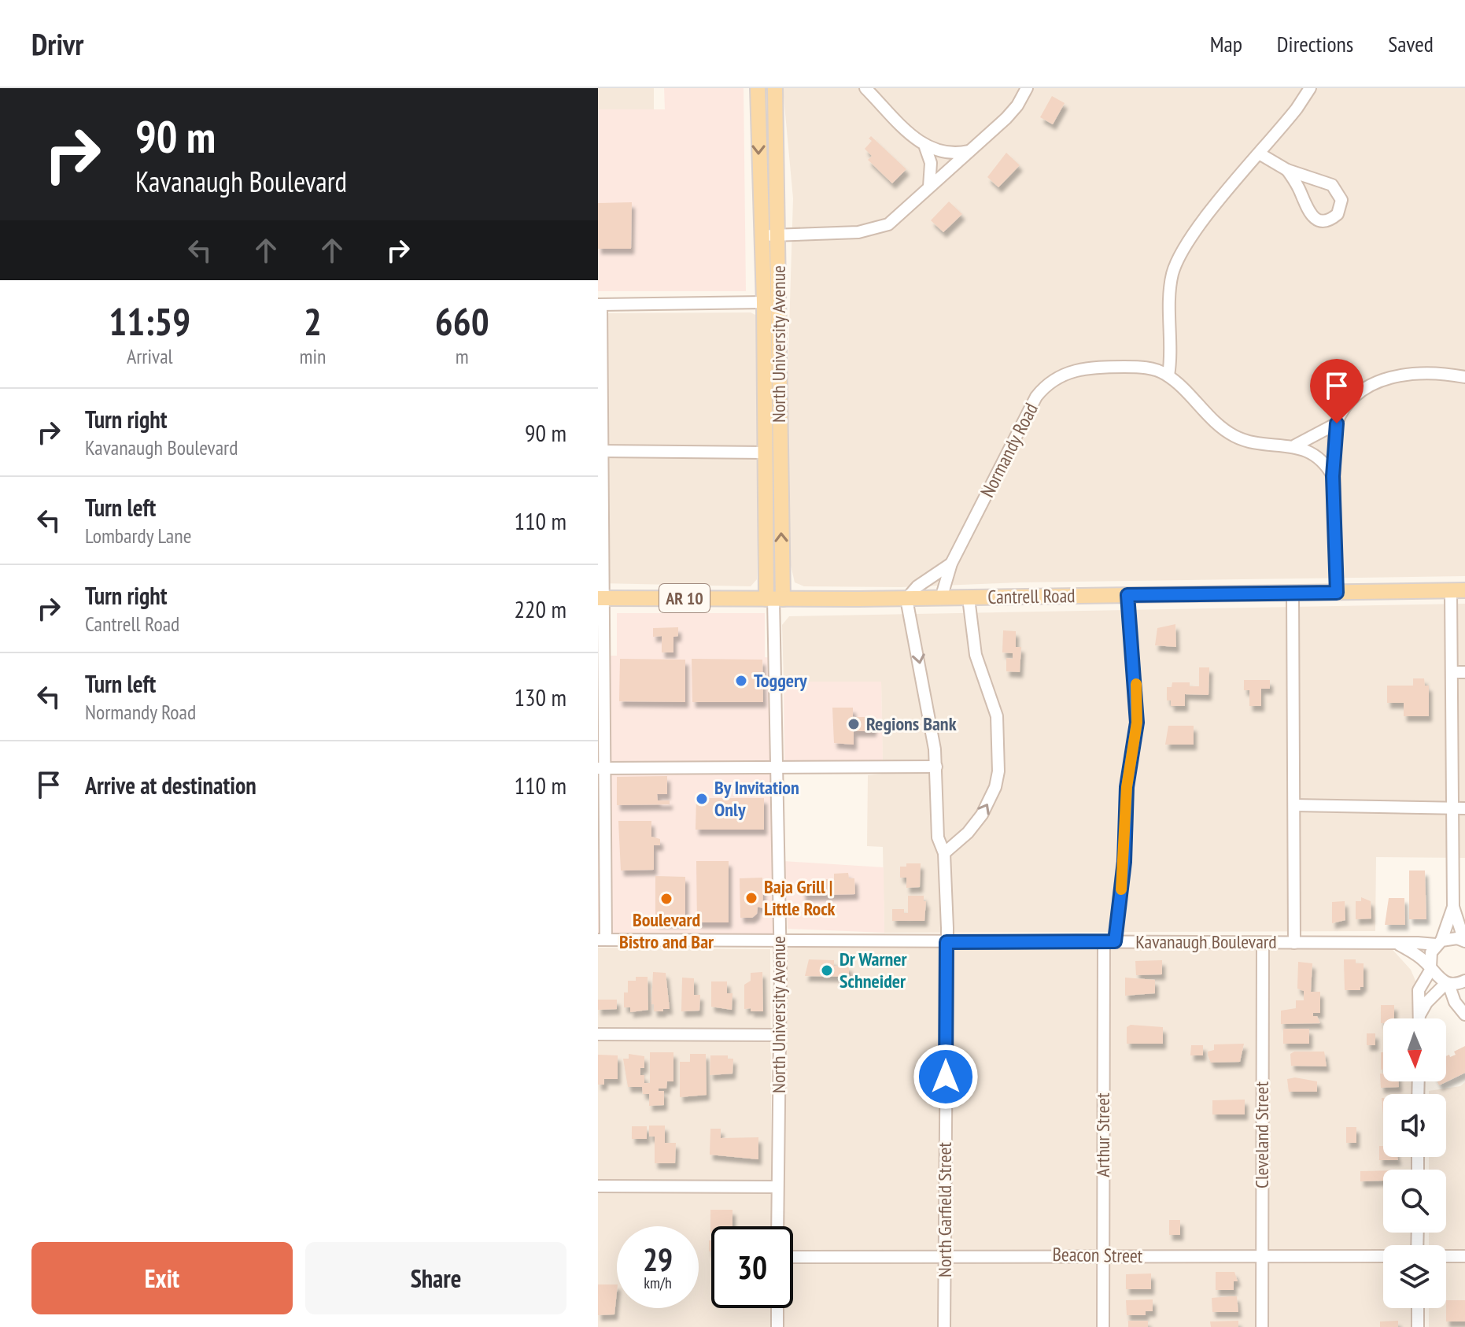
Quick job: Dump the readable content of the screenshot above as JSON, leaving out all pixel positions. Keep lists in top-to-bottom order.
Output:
{
  "streets": {
    "main road": ["North University Avenue", "Cantrell Road", "AR 10"],
    "street": [
      "Normandy Road",
      "Kavanaugh Boulevard",
      "Arthur Street",
      "Cleveland Street",
      "North Garfield Street",
      "Beacon Street"
    ]
  },
  "crossings": [
    ["North University Avenue", "Cantrell Road"],
    ["North University Avenue", "Kavanaugh Boulevard"],
    ["Normandy Road", "Cantrell Road"],
    ["Normandy Road", "North Garfield Street"],
    ["Cantrell Road", "Arthur Street"],
    ["Cantrell Road", "North Garfield Street"],
    ["Kavanaugh Boulevard", "Arthur Street"],
    ["Kavanaugh Boulevard", "Cleveland Street"],
    ["Kavanaugh Boulevard", "North Garfield Street"],
    ["Arthur Street", "Beacon Street"],
    ["Cleveland Street", "Beacon Street"],
    ["North Garfield Street", "Beacon Street"]
  ],
  "places": [
    "Toggery",
    "Regions Bank",
    "By Invitation Only",
    "Baja Grill | Little Rock",
    "Boulevard Bistro and Bar",
    "Dr Warner Schneider"
  ],
  "north": "bottom",
  "page": {
    "header": "Drivr",
    "nav": ["Map", "Directions", "Saved"],
    "turn": ["90 m", "Kavanaugh Boulevard"],
    "eta": [
      "11:59",
      "Arrival",
      "2",
      "min",
      "660",
      "m"
    ],
    "list": [
      {
        "name": "Turn right",
        "note": "Kavanaugh Boulevard",
        "value": "90 m"
      },
      {
        "name": "Turn left",
        "note": "Lombardy Lane",
        "value": "110 m"
      },
      {
        "name": "Turn right",
        "note": "Cantrell Road",
        "value": "220 m"
      },
      {
        "name": "Turn left",
        "note": "Normandy Road",
        "value": "130 m"
      },
      {
        "name": "Arrive at destination",
        "value": "110 m"
      }
    ],
    "speed": "29 km/h",
    "limit": "30",
    "buttons": ["Exit", "Share"]
  }
}
